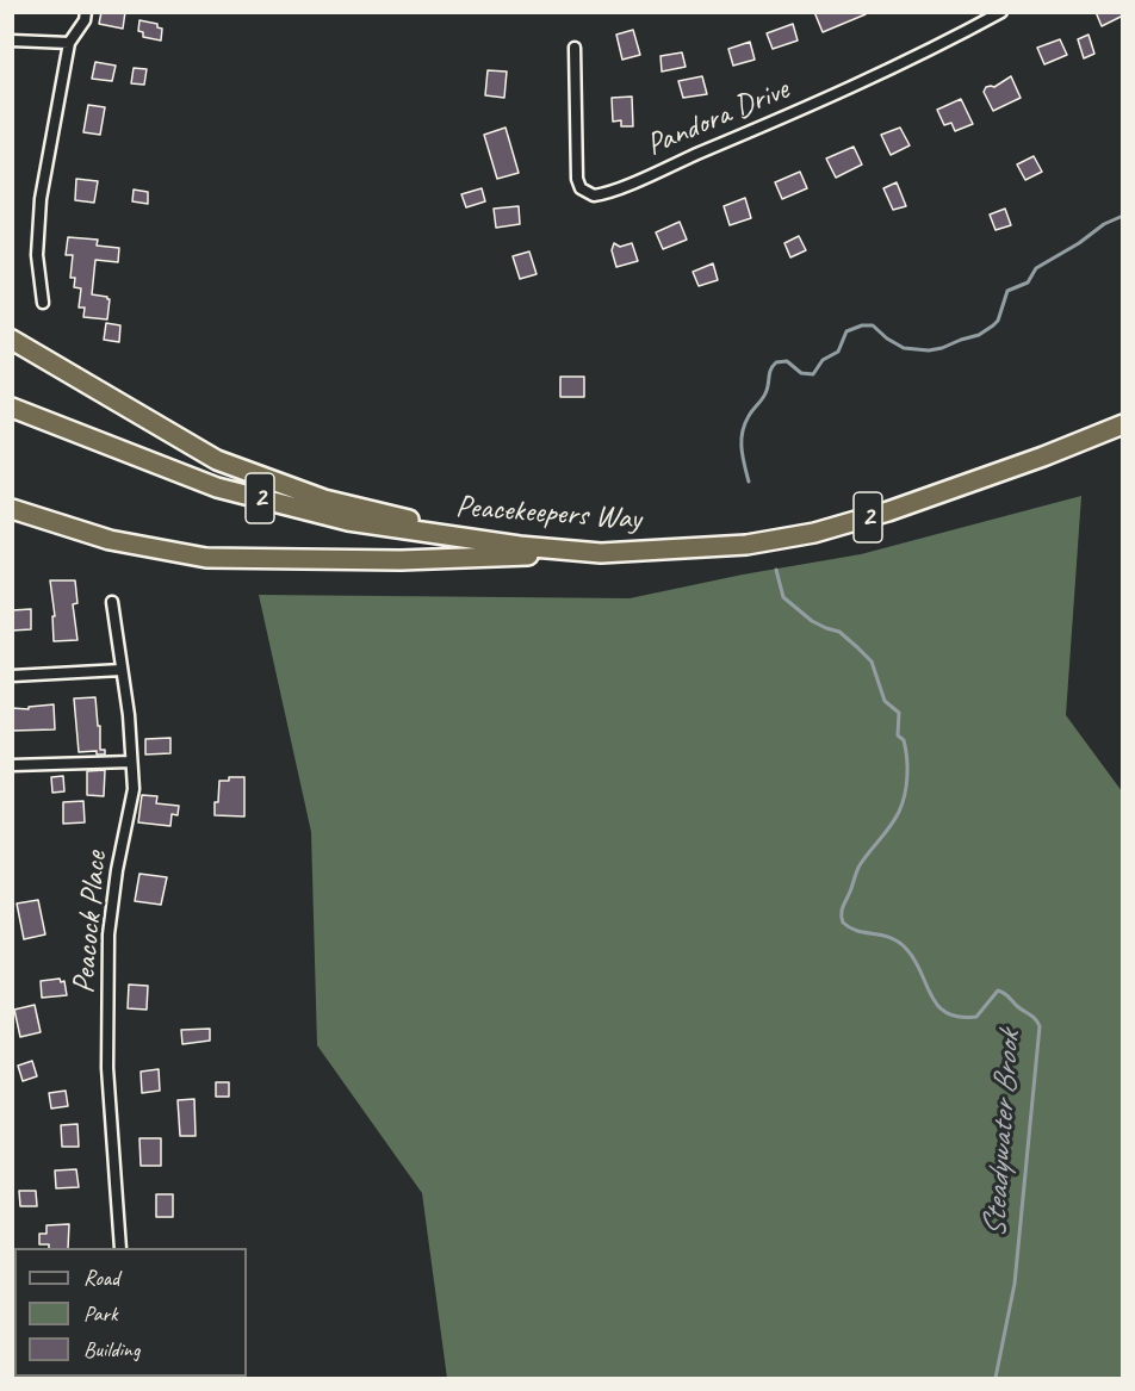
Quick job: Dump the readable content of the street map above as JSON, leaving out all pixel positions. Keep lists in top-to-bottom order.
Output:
{
  "streets": {
    "highway": ["2", "Peacekeepers Way"],
    "street": ["Pandora Drive", "Peacock Place"]
  },
  "water": ["Steadywater Brook"],
  "legend": ["Road", "Park", "Building"]
}
